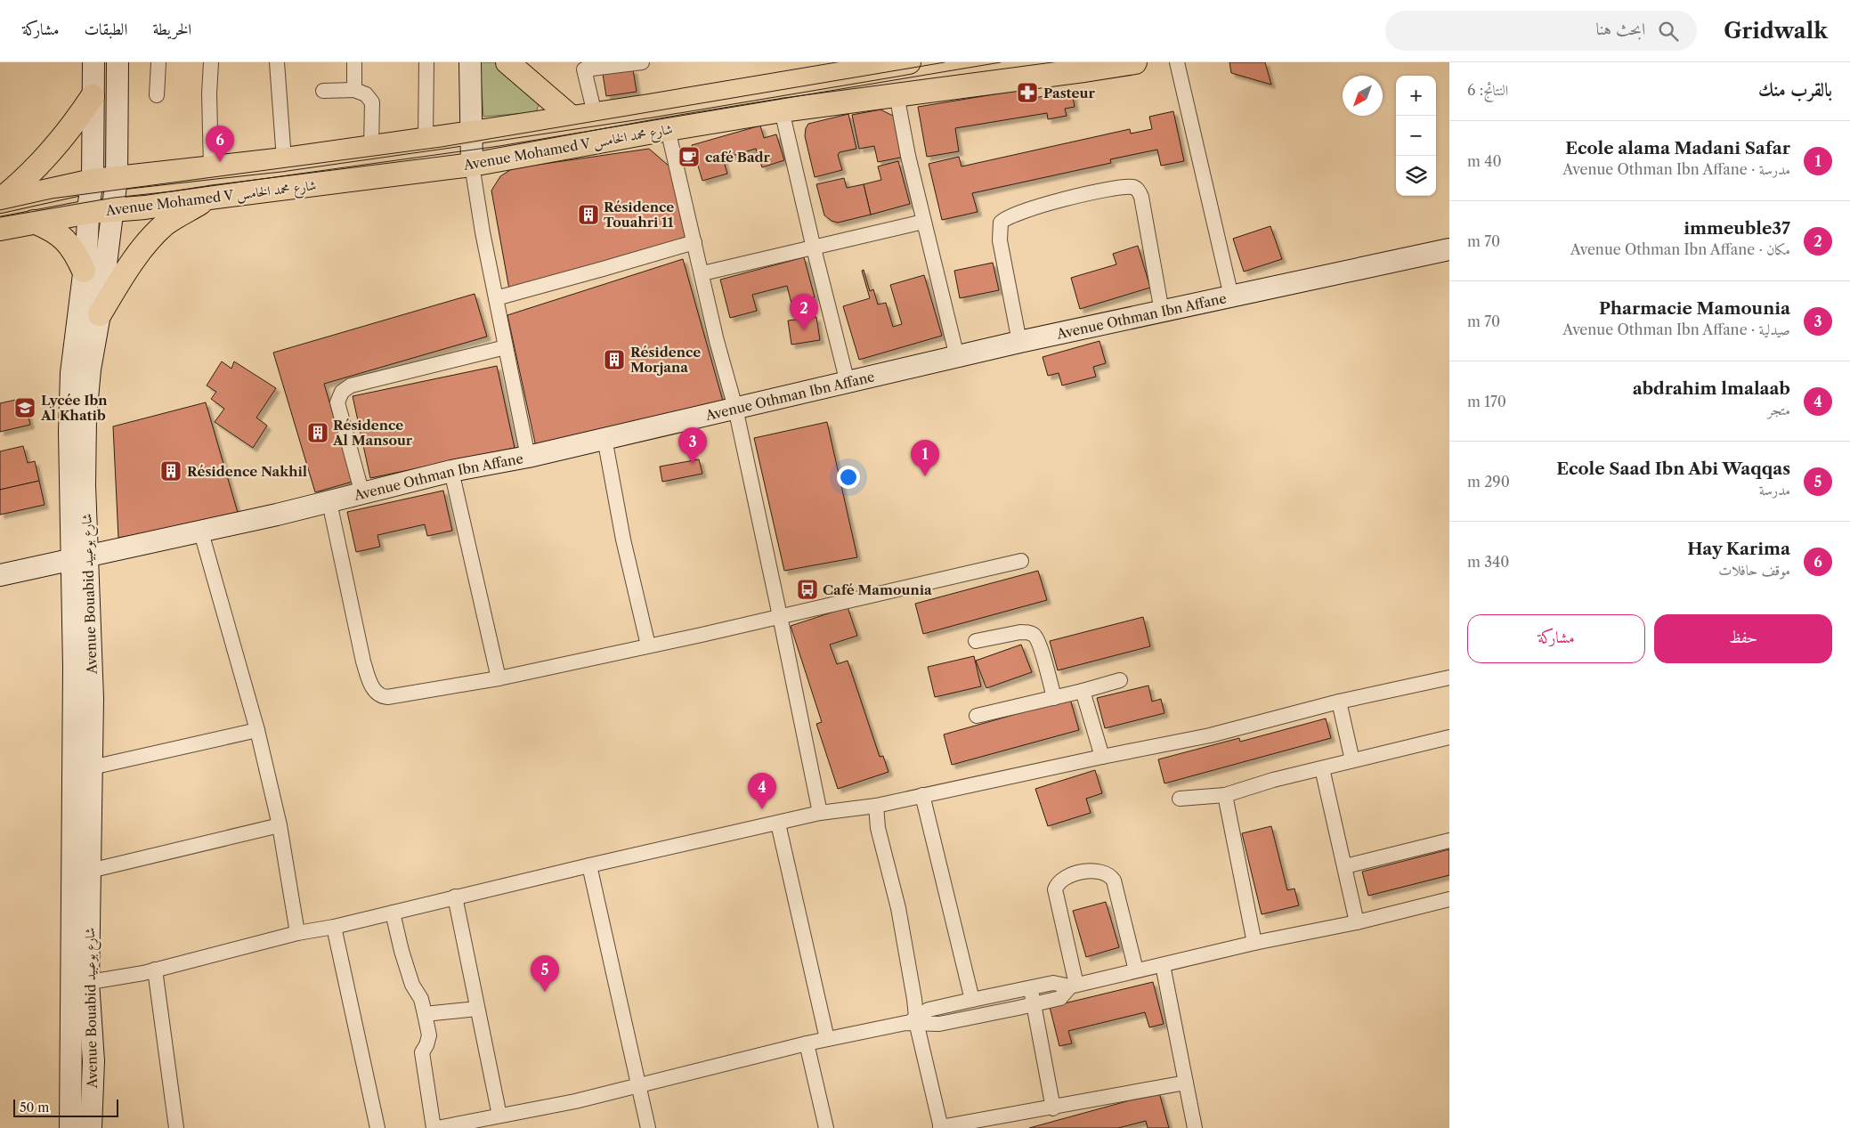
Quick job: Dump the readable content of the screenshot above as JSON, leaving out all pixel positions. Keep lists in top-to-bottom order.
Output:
{
  "streets": {
    "main road": ["Avenue Mohamed V شارع محمد الخامس"],
    "street": ["Avenue Othman Ibn Affane", "Avenue Bouabid شارع بوعبيد"]
  },
  "crossings": [
    ["Avenue Mohamed V شارع محمد الخامس", "Avenue Bouabid شارع بوعبيد"],
    ["Avenue Othman Ibn Affane", "Avenue Bouabid شارع بوعبيد"]
  ],
  "places": {
    "pharmacy": ["Pasteur"],
    "cafe": ["café Badr"],
    "building": [
      "Résidence Touahri 11",
      "Résidence Morjana",
      "Résidence Al Mansour",
      "Résidence Nakhil"
    ],
    "school or university": ["Lycée Ibn Al Khatib"],
    "bus stop": ["Café Mamounia"]
  },
  "scale_bar": "50 m",
  "north": "bottom left",
  "page": {
    "header": "Gridwalk",
    "search": "ابحث هنا",
    "nav": ["الخريطة", "الطبقات", "مشاركة"],
    "heading": ["بالقرب منك", "النتائج: 6"],
    "map_buttons": ["+", "−"],
    "list": [
      {
        "mark": "1",
        "name": "Ecole alama Madani Safar",
        "note": "مدرسة · Avenue Othman Ibn Affane",
        "value": "40 m"
      },
      {
        "mark": "2",
        "name": "immeuble37",
        "note": "مكان · Avenue Othman Ibn Affane",
        "value": "70 m"
      },
      {
        "mark": "3",
        "name": "Pharmacie Mamounia",
        "note": "صيدلية · Avenue Othman Ibn Affane",
        "value": "70 m"
      },
      {
        "mark": "4",
        "name": "abdrahim lmalaab",
        "note": "متجر",
        "value": "170 m"
      },
      {
        "mark": "5",
        "name": "Ecole Saad Ibn Abi Waqqas",
        "note": "مدرسة",
        "value": "290 m"
      },
      {
        "mark": "6",
        "name": "Hay Karima",
        "note": "موقف حافلات",
        "value": "340 m"
      }
    ],
    "pins": [
      "6",
      "2",
      "3",
      "1",
      "4",
      "5"
    ],
    "buttons": ["حفظ", "مشاركة"],
    "scale": "50 m"
  }
}
